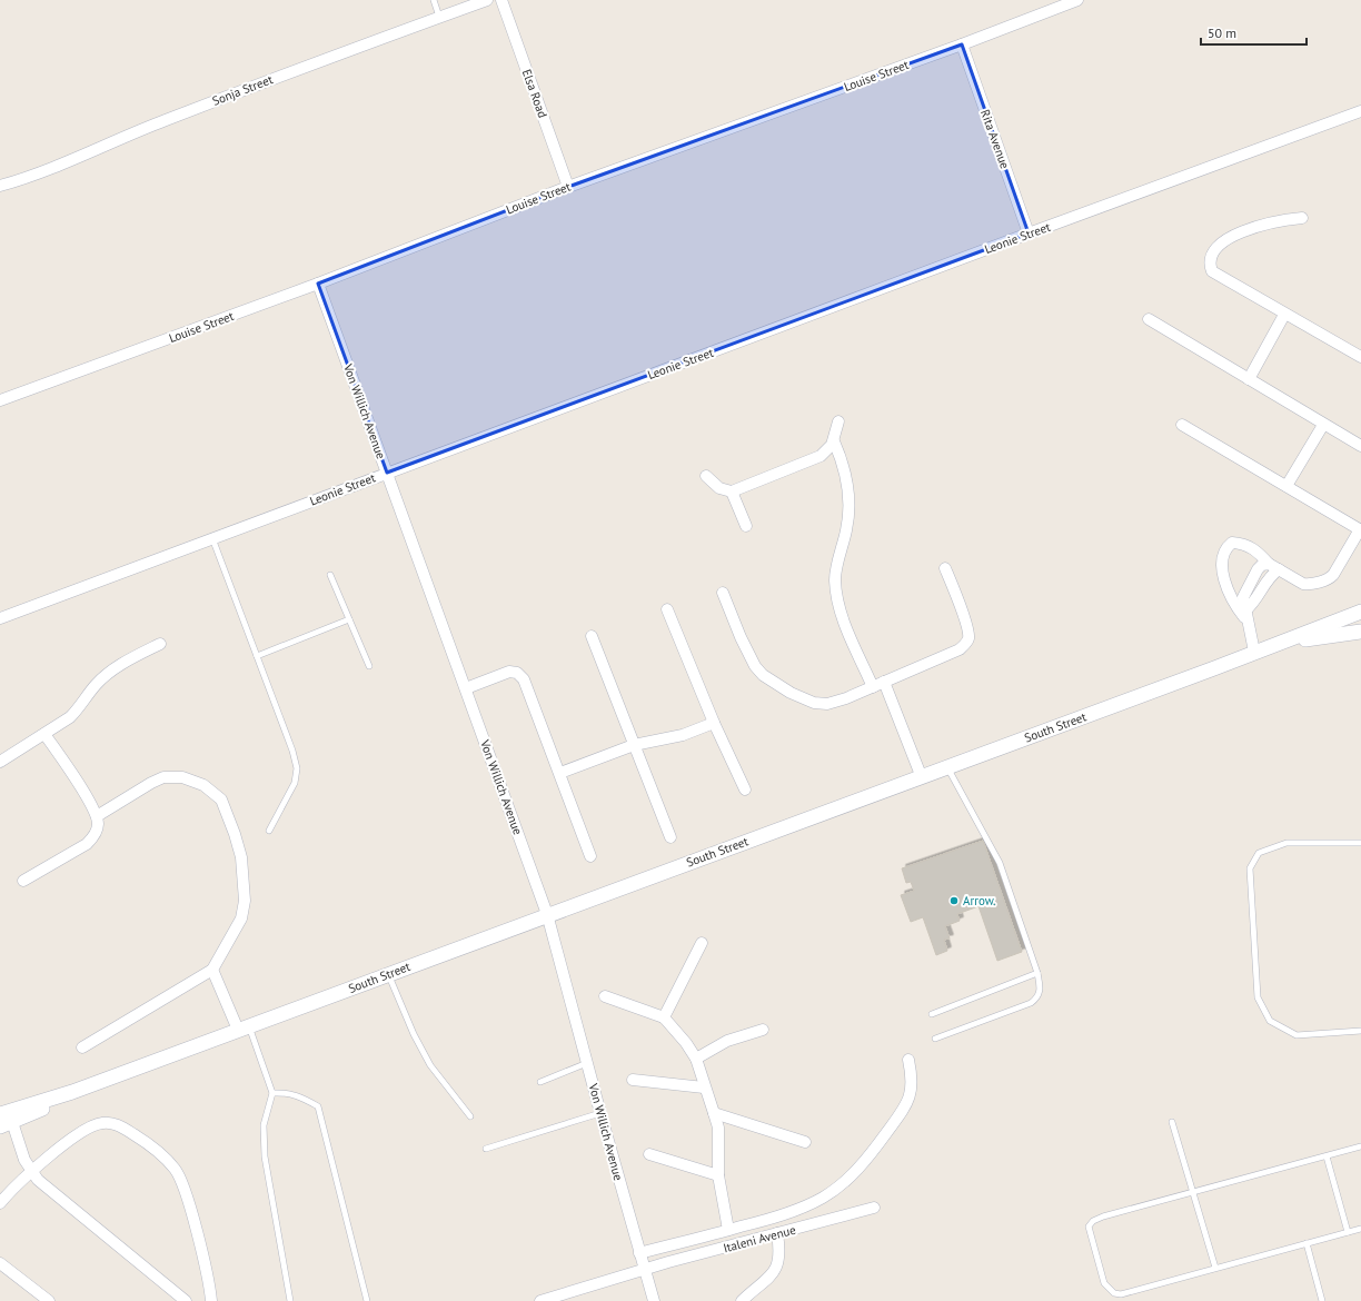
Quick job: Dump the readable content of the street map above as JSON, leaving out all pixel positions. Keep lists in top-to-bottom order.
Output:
{
  "streets": {
    "street": [
      "Louise Street",
      "Sonja Street",
      "Elsa Road",
      "Rita Avenue",
      "Leonie Street",
      "Von Willich Avenue",
      "South Street",
      "Italeni Avenue"
    ]
  },
  "crossings": [
    ["Louise Street", "Elsa Road"],
    ["Louise Street", "Rita Avenue"],
    ["Louise Street", "Von Willich Avenue"],
    ["Rita Avenue", "Leonie Street"],
    ["Leonie Street", "Von Willich Avenue"],
    ["Von Willich Avenue", "South Street"],
    ["Von Willich Avenue", "Italeni Avenue"]
  ],
  "places": ["Arrow."],
  "scale_bar": "50 m"
}
